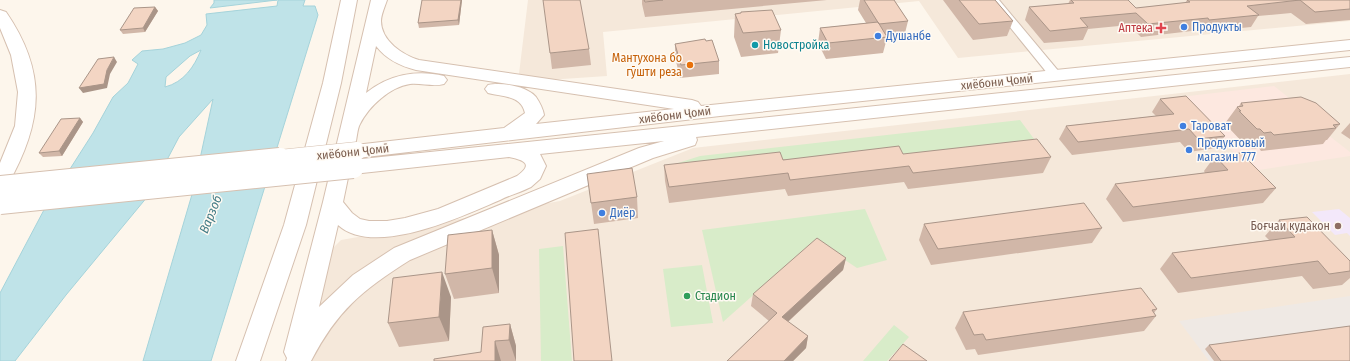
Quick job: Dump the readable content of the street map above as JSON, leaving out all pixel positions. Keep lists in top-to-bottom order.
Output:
{
  "streets": {
    "main road": ["хиёбони Ҷомӣ"]
  },
  "water": ["Варзоб"],
  "places": {
    "other": [
      "Продукты",
      "Душанбе",
      "Новостройка",
      "Мантухона бо гӯшти реза",
      "Тароват",
      "Продуктовый магазин 777",
      "Диёр",
      "Боғчаи кудакон",
      "Стадион"
    ],
    "health": ["Аптека"]
  }
}
